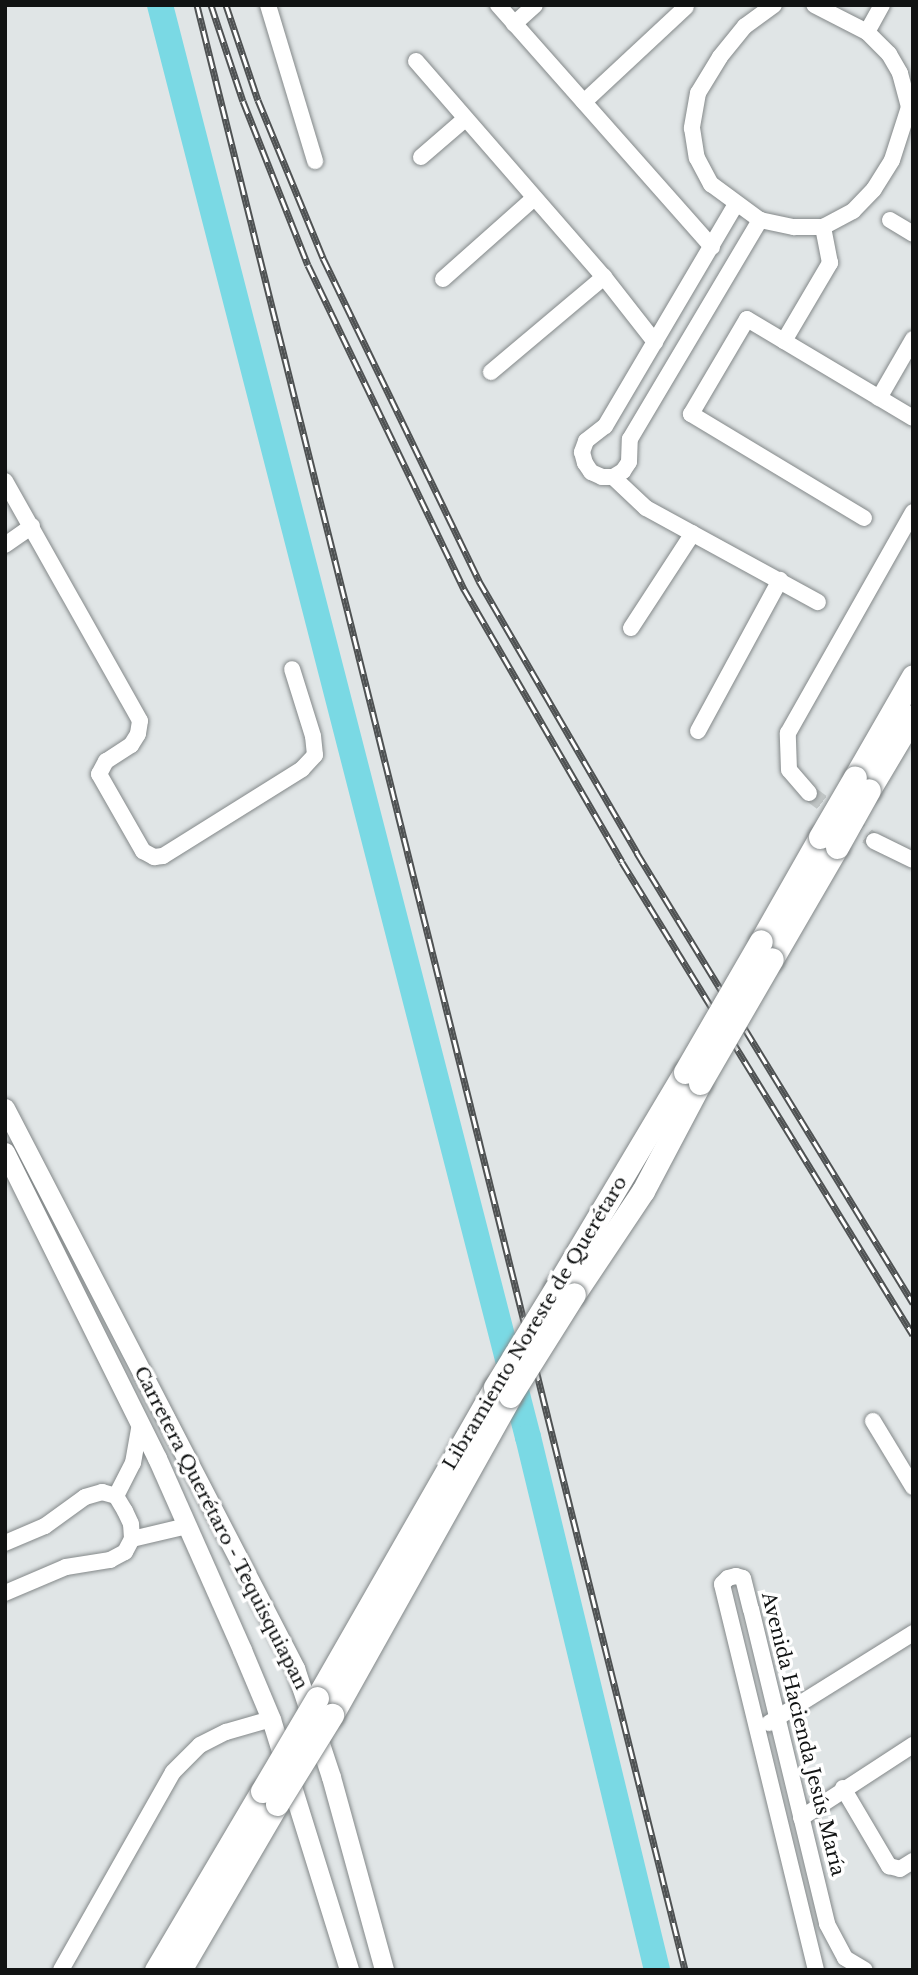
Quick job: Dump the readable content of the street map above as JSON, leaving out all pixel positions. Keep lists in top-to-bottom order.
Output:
{
  "streets": {
    "highway": ["Libramiento Noreste de Querétaro"],
    "main road": ["Carretera Querétaro - Tequisquiapan"],
    "street": ["Avenida Hacienda Jesús María"]
  }
}
